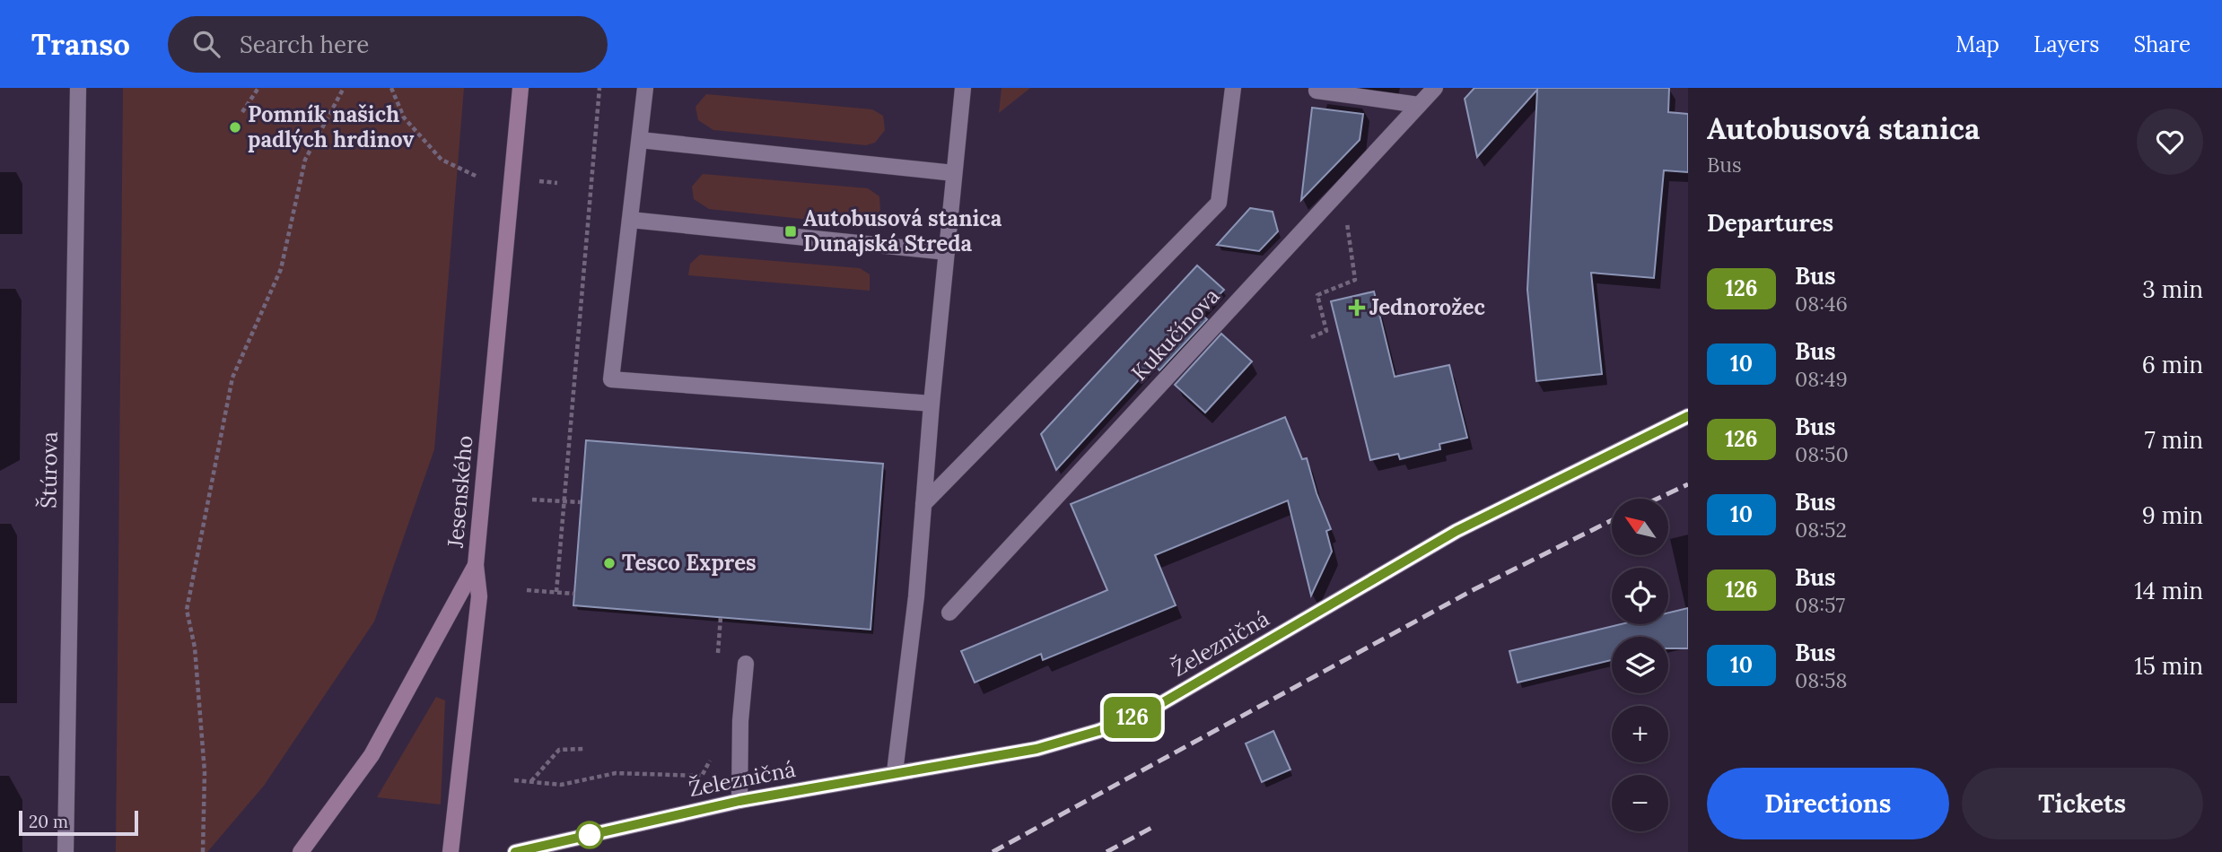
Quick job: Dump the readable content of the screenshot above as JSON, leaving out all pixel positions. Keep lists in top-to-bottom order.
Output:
{
  "streets": {
    "street": [
      "Kukučínova",
      "Štúrova",
      "Jesenského",
      "Železničná"
    ]
  },
  "places": {
    "other": ["Pomník našich padlých hrdinov", "Tesco Expres"],
    "transit": ["Autobusová stanica Dunajská Streda"],
    "health": ["Jednorožec"]
  },
  "lines": ["bus line 126"],
  "scale_bar": "20 m",
  "north": "top left",
  "page": {
    "header": "Transo",
    "search": "Search here",
    "nav": ["Map", "Layers", "Share"],
    "on_map": "126",
    "heading": [
      ["Autobusová stanica", "Bus"],
      "Departures"
    ],
    "list": [
      {
        "mark": "126",
        "name": "Bus",
        "note": "08:46",
        "value": "3 min"
      },
      {
        "mark": "10",
        "name": "Bus",
        "note": "08:49",
        "value": "6 min"
      },
      {
        "mark": "126",
        "name": "Bus",
        "note": "08:50",
        "value": "7 min"
      },
      {
        "mark": "10",
        "name": "Bus",
        "note": "08:52",
        "value": "9 min"
      },
      {
        "mark": "126",
        "name": "Bus",
        "note": "08:57",
        "value": "14 min"
      },
      {
        "mark": "10",
        "name": "Bus",
        "note": "08:58",
        "value": "15 min"
      }
    ],
    "map_buttons": ["+", "−"],
    "buttons": ["Directions", "Tickets"],
    "scale": "20 m"
  }
}
